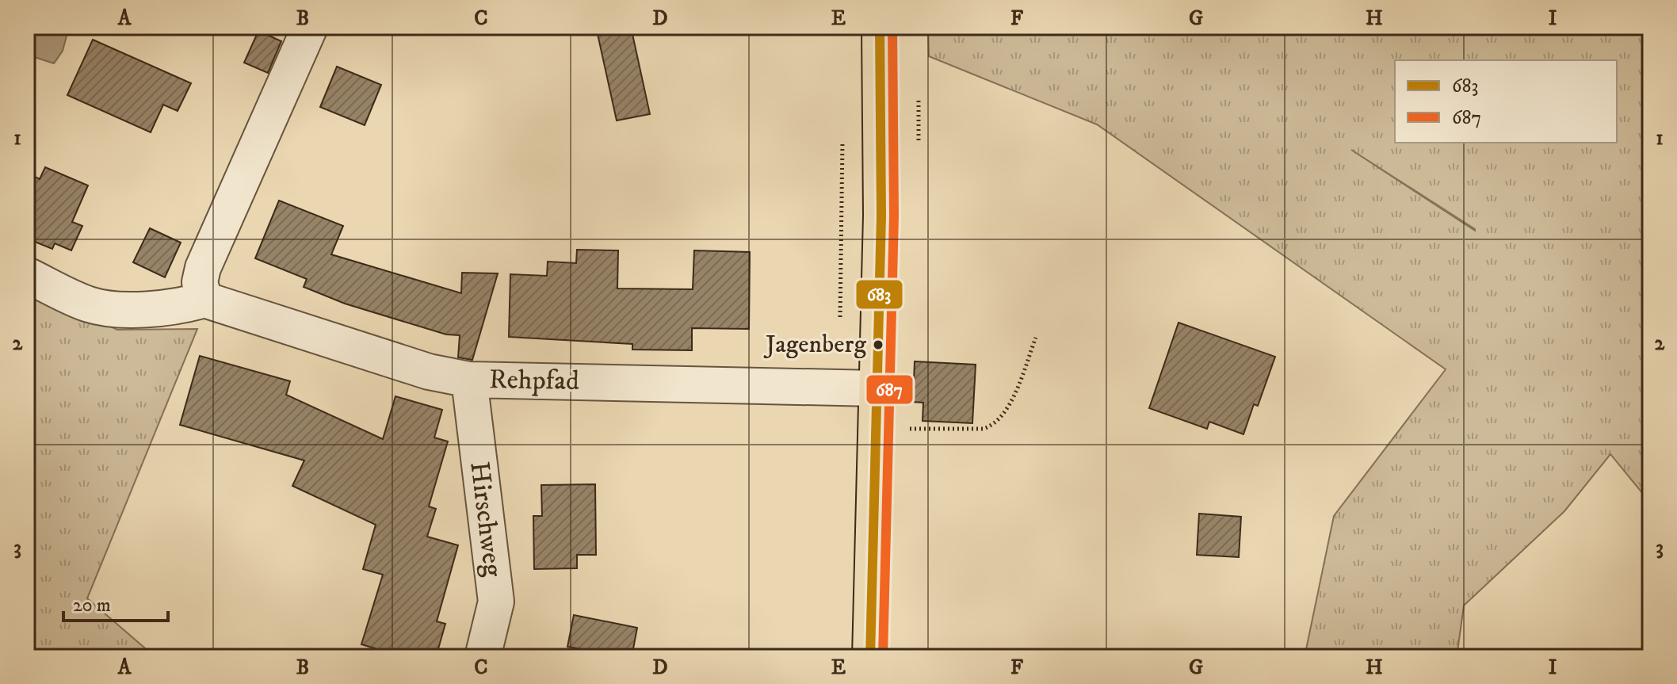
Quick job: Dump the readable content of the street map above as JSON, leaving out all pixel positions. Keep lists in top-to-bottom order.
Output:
{
  "streets": {
    "street": ["Rehpfad", "Hirschweg"]
  },
  "crossings": [
    ["Rehpfad", "Hirschweg"]
  ],
  "places": ["Jagenberg"],
  "lines": ["transit line 683", "transit line 687"],
  "legend": ["683", "687"],
  "scale_bar": "20 m",
  "grid": {
    "columns": [
      "A",
      "B",
      "C",
      "D",
      "E",
      "F",
      "G",
      "H",
      "I"
    ],
    "rows": ["1", "2", "3"]
  }
}
